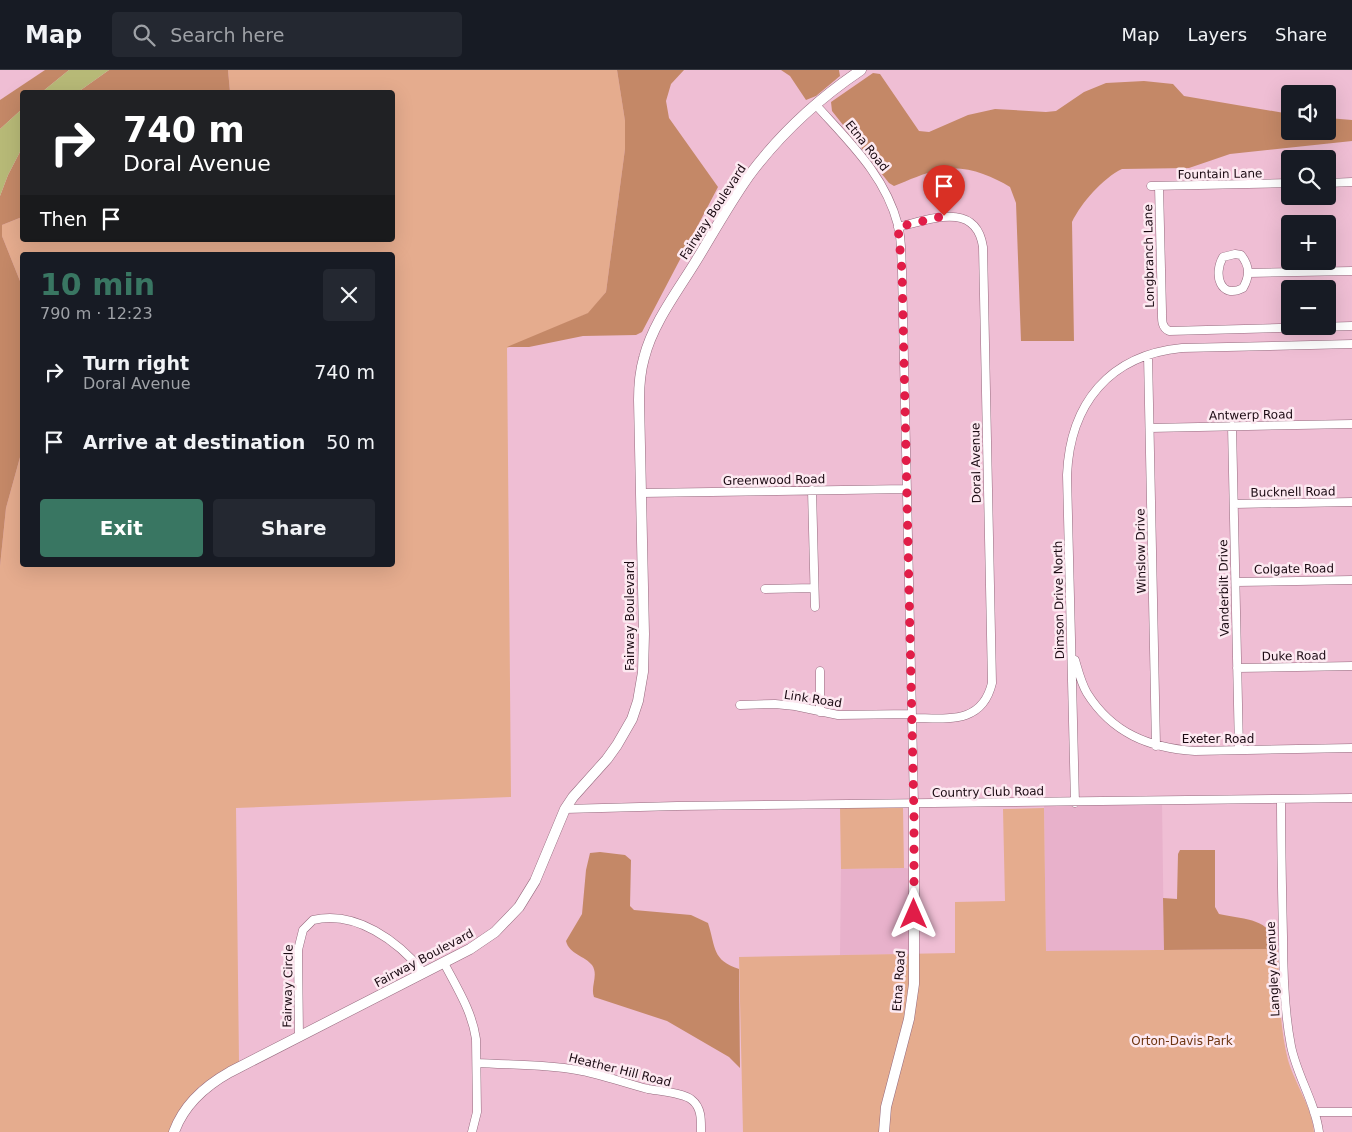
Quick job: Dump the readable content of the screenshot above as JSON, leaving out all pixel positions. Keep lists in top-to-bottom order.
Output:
{
  "streets": {
    "street": [
      "Etna Road",
      "Fountain Lane",
      "Fairway Boulevard",
      "Longbranch Lane",
      "Antwerp Road",
      "Doral Avenue",
      "Greenwood Road",
      "Bucknell Road",
      "Winslow Drive",
      "Colgate Road",
      "Vanderbilt Drive",
      "Dimson Drive North",
      "Duke Road",
      "Link Road",
      "Exeter Road",
      "Country Club Road",
      "Langley Avenue",
      "Fairway Circle",
      "Heather Hill Road"
    ]
  },
  "crossings": [
    ["Etna Road", "Fairway Boulevard"],
    ["Etna Road", "Doral Avenue"],
    ["Etna Road", "Greenwood Road"],
    ["Etna Road", "Link Road"],
    ["Etna Road", "Country Club Road"],
    ["Fountain Lane", "Longbranch Lane"],
    ["Fairway Boulevard", "Greenwood Road"],
    ["Fairway Boulevard", "Country Club Road"],
    ["Fairway Boulevard", "Fairway Circle"],
    ["Antwerp Road", "Winslow Drive"],
    ["Antwerp Road", "Vanderbilt Drive"],
    ["Doral Avenue", "Link Road"],
    ["Bucknell Road", "Vanderbilt Drive"],
    ["Winslow Drive", "Dimson Drive North"],
    ["Winslow Drive", "Exeter Road"],
    ["Colgate Road", "Vanderbilt Drive"],
    ["Vanderbilt Drive", "Duke Road"],
    ["Vanderbilt Drive", "Exeter Road"],
    ["Dimson Drive North", "Exeter Road"],
    ["Dimson Drive North", "Country Club Road"],
    ["Country Club Road", "Langley Avenue"]
  ],
  "parks": ["Orton-Davis Park"],
  "page": {
    "header": "Map",
    "search": "Search here",
    "nav": ["Map", "Layers", "Share"],
    "map_buttons": ["+", "−"],
    "turn": ["740 m", "Doral Avenue"],
    "then": "Then",
    "heading": ["10 min", "790 m · 12:23"],
    "list": [
      {
        "name": "Turn right",
        "note": "Doral Avenue",
        "value": "740 m"
      },
      {
        "name": "Arrive at destination",
        "value": "50 m"
      }
    ],
    "buttons": ["Exit", "Share"]
  }
}
